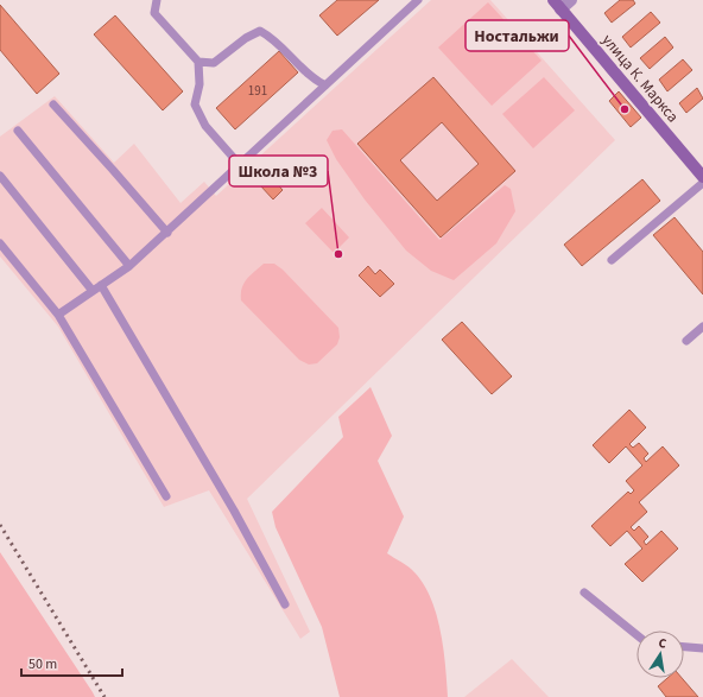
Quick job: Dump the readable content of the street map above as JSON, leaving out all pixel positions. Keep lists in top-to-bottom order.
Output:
{
  "streets": {
    "main road": ["улица К. Маркса"]
  },
  "places": ["Ностальжи", "Школа №3"],
  "house_numbers": ["191"],
  "scale_bar": "50 m",
  "north": "top"
}
